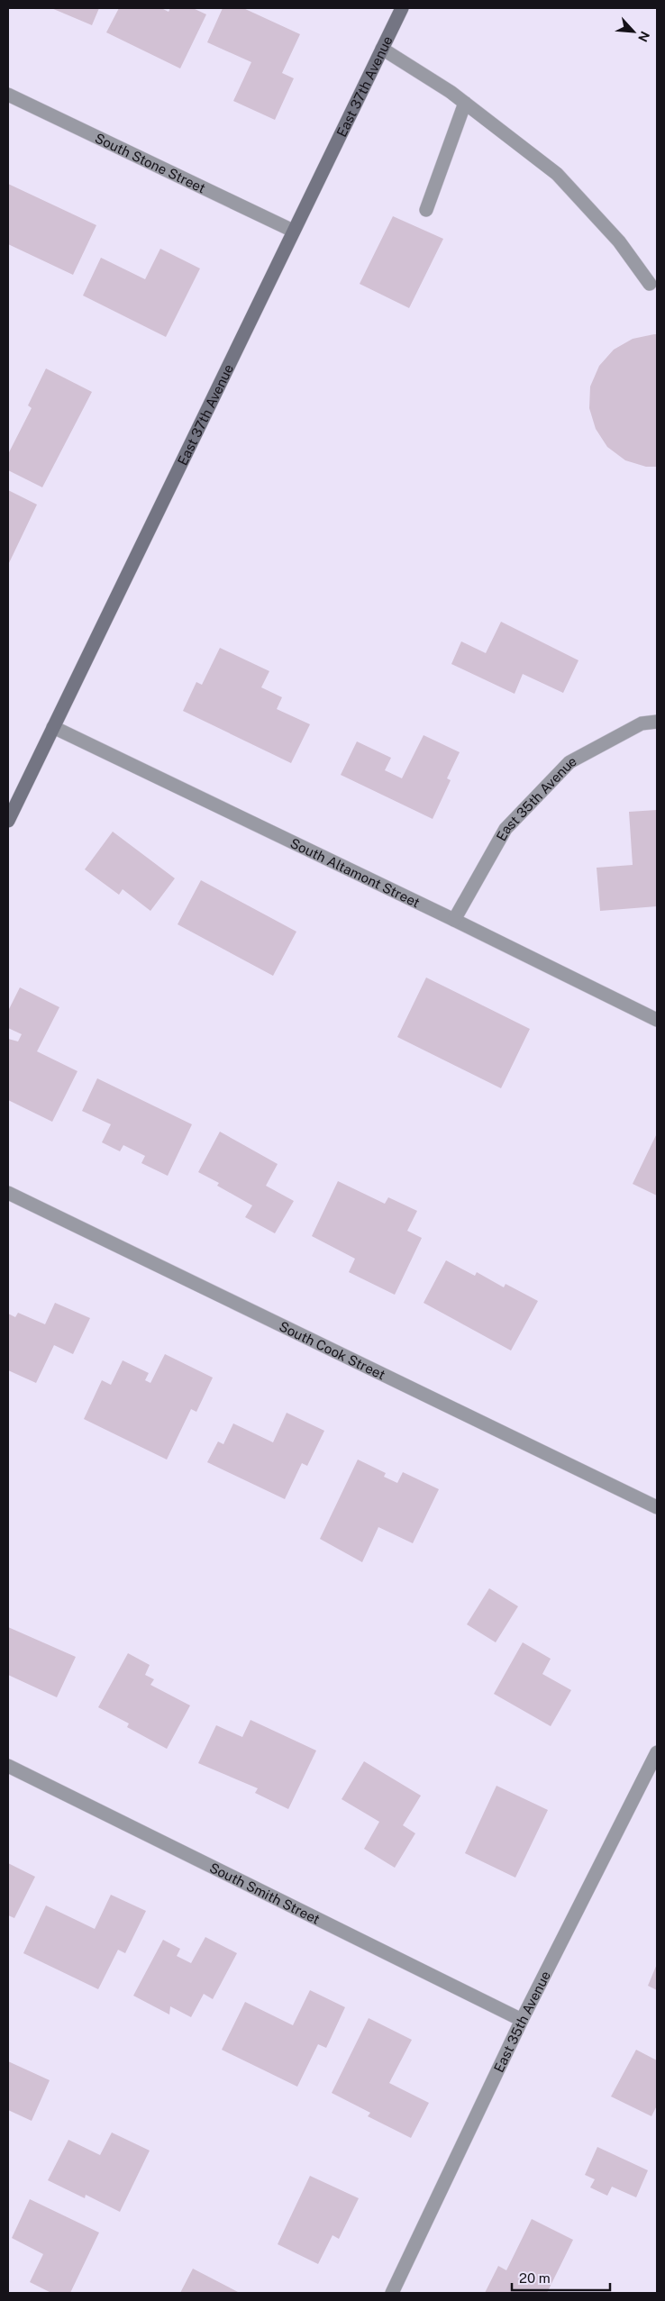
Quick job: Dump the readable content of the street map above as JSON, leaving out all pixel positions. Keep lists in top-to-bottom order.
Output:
{
  "streets": {
    "street": [
      "East 37th Avenue",
      "South Stone Street",
      "East 35th Avenue",
      "South Altamont Street",
      "South Cook Street",
      "South Smith Street"
    ]
  },
  "crossings": [
    ["East 37th Avenue", "South Stone Street"],
    ["East 37th Avenue", "South Altamont Street"],
    ["East 35th Avenue", "South Altamont Street"],
    ["East 35th Avenue", "South Smith Street"]
  ],
  "scale_bar": "20 m",
  "north": "bottom right"
}
